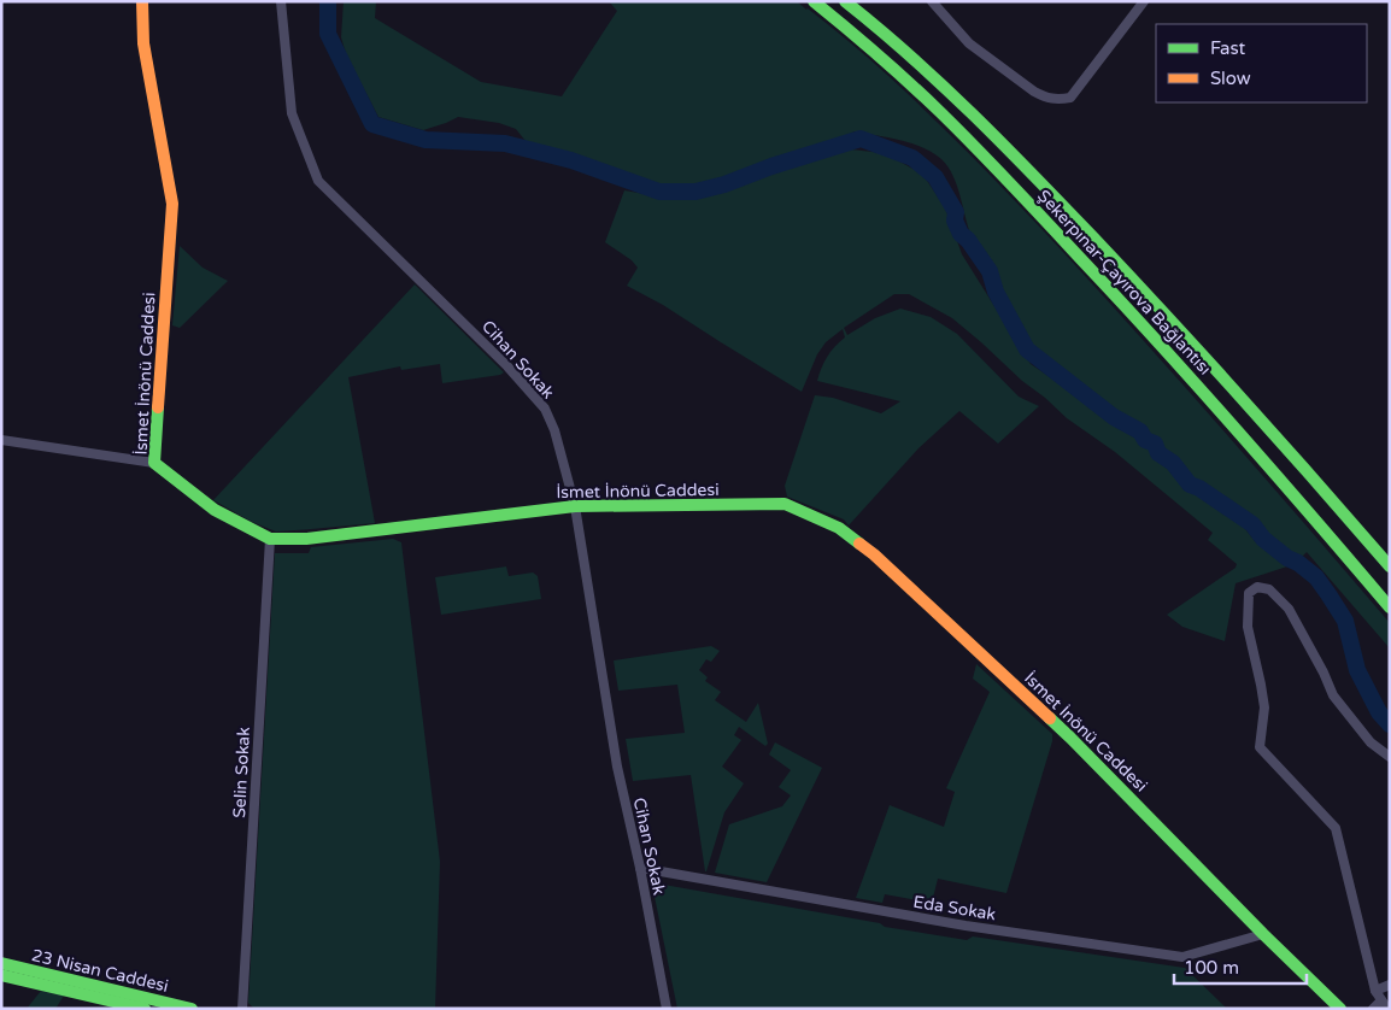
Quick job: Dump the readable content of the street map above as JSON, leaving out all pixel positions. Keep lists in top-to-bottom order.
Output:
{
  "streets": {
    "main road": ["Şekerpınar-Çayırova Bağlantısı", "İsmet İnönü Caddesi", "23 Nisan Caddesi"],
    "street": ["Cihan Sokak", "Selin Sokak", "Eda Sokak"]
  },
  "crossings": [
    ["Cihan Sokak", "İsmet İnönü Caddesi"],
    ["Cihan Sokak", "Eda Sokak"],
    ["İsmet İnönü Caddesi", "Selin Sokak"],
    ["İsmet İnönü Caddesi", "Eda Sokak"]
  ],
  "legend": ["Fast", "Slow"],
  "scale_bar": "100 m"
}
